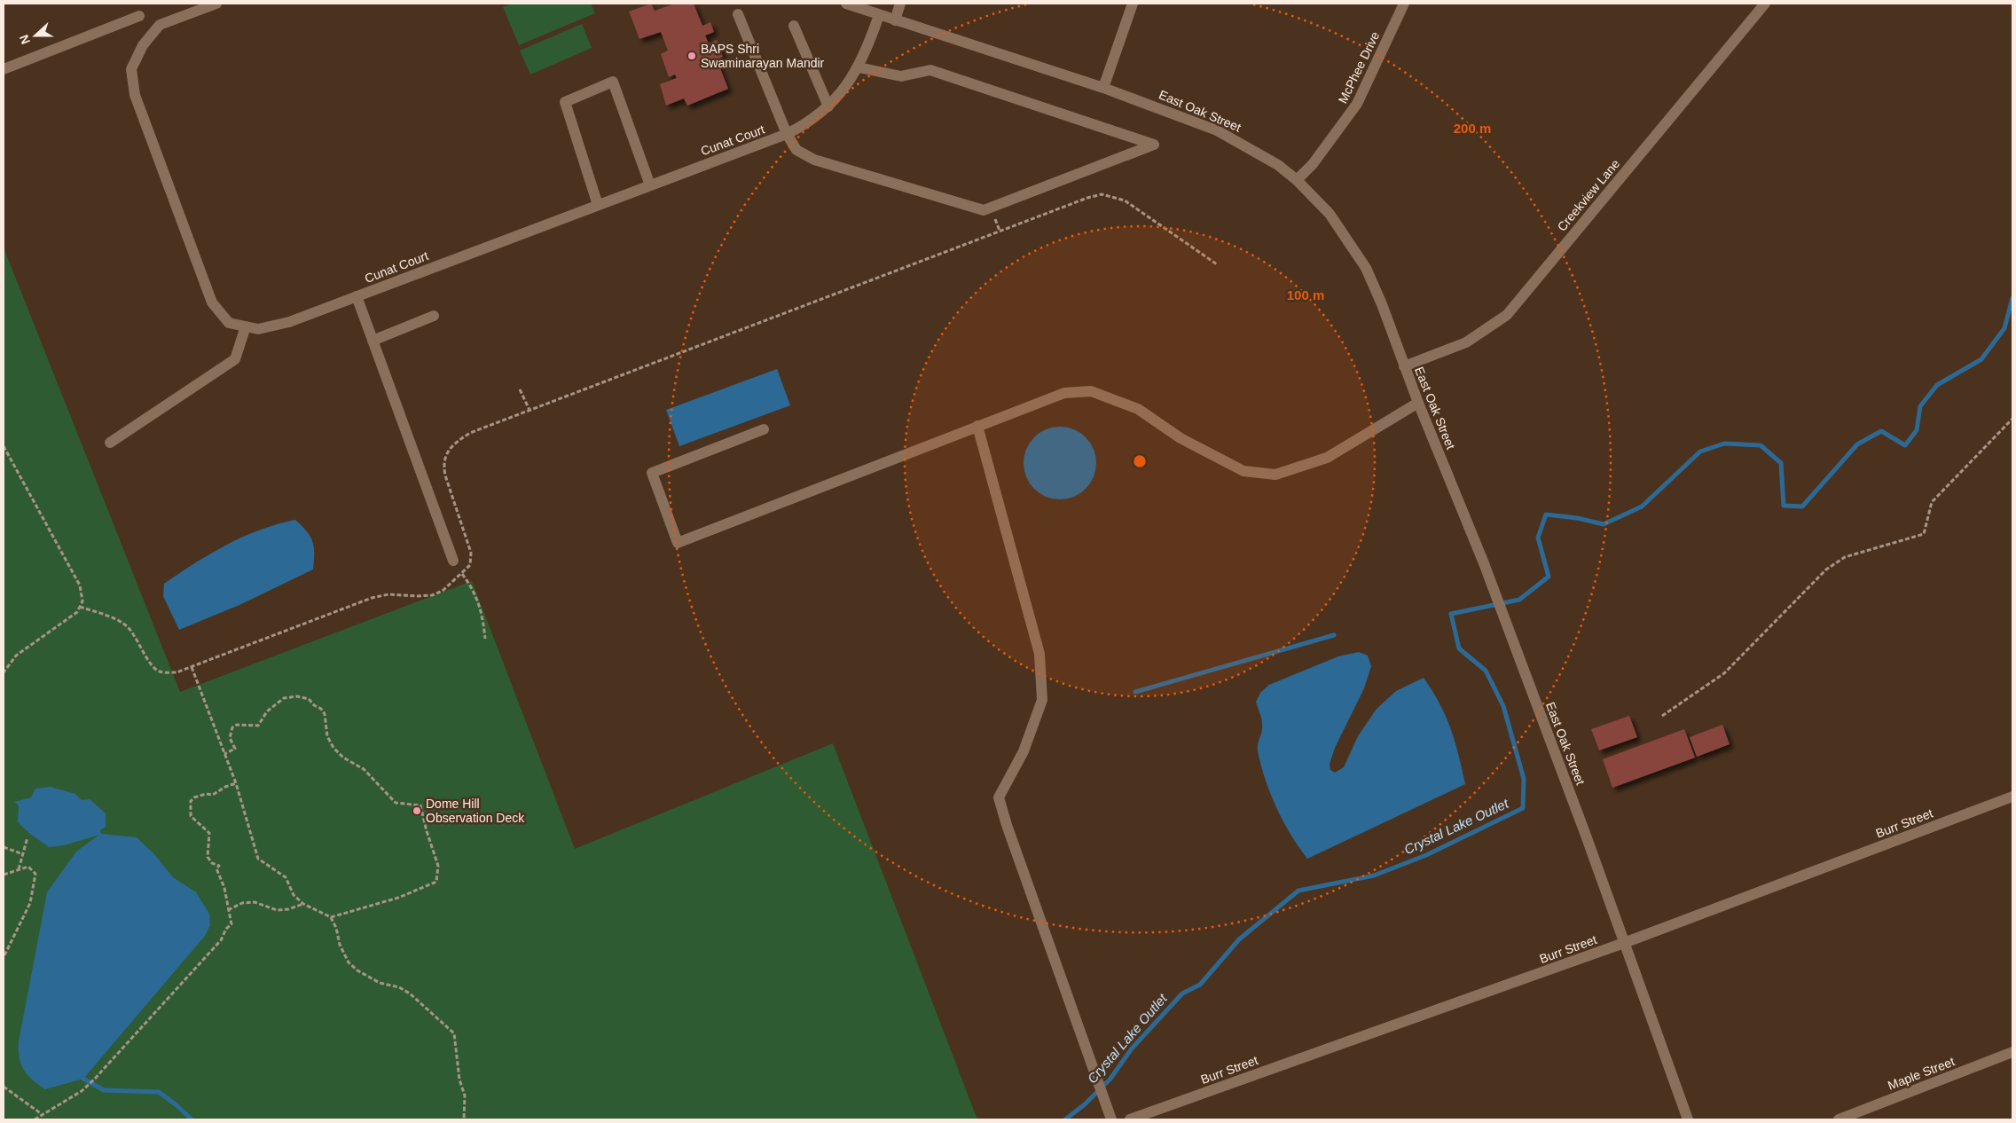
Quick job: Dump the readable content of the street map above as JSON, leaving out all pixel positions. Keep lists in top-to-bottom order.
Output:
{
  "streets": {
    "street": [
      "McPhee Drive",
      "East Oak Street",
      "Cunat Court",
      "Creekview Lane",
      "Burr Street",
      "Maple Street"
    ]
  },
  "crossings": [
    ["McPhee Drive", "East Oak Street"],
    ["East Oak Street", "Cunat Court"],
    ["East Oak Street", "Creekview Lane"],
    ["East Oak Street", "Burr Street"]
  ],
  "water": ["Crystal Lake Outlet"],
  "places": ["BAPS Shri Swaminarayan Mandir", "Dome Hill Observation Deck"],
  "north": "left",
  "rings": ["200 m", "100 m"]
}
